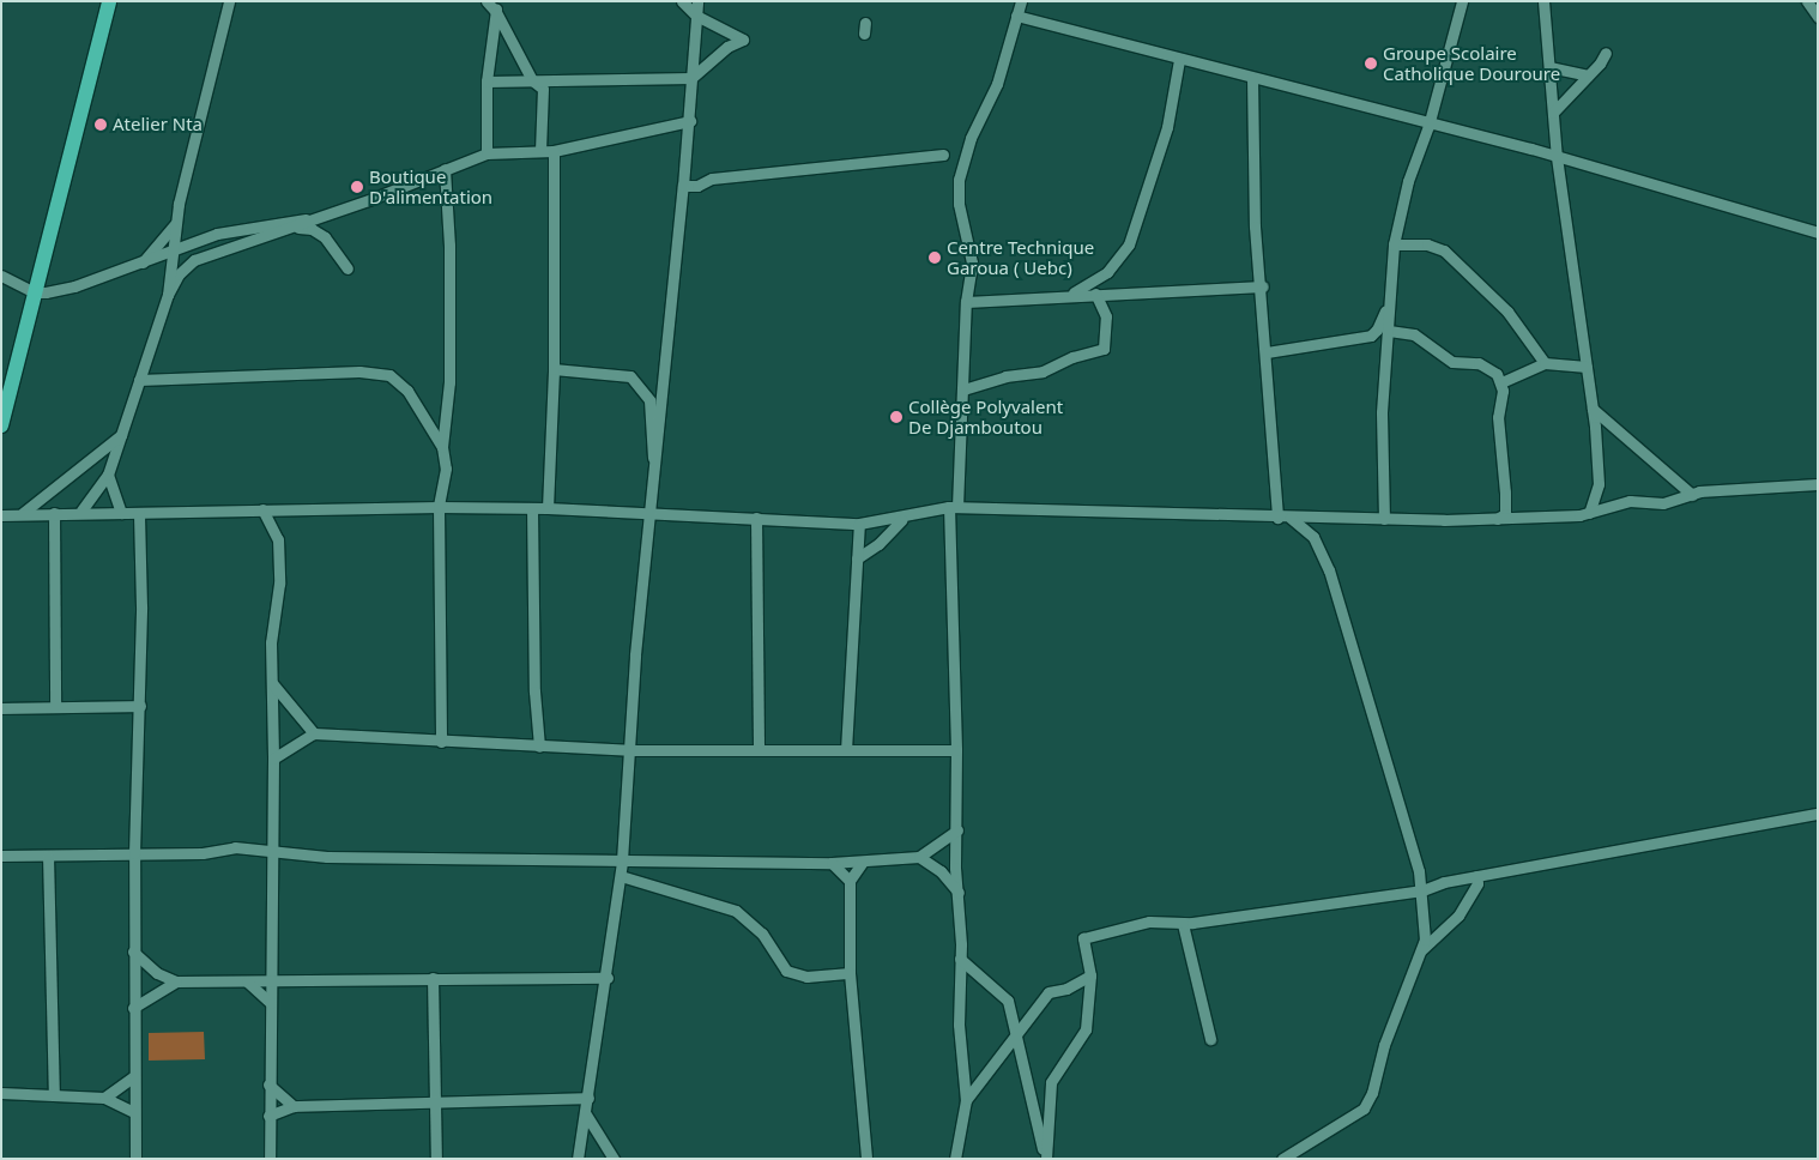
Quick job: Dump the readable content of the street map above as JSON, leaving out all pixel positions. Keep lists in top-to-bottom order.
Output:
{
  "places": [
    "Groupe Scolaire Catholique Douroure",
    "Atelier Nta",
    "Boutique D'alimentation",
    "Centre Technique Garoua ( Uebc)",
    "Collège Polyvalent De Djamboutou"
  ]
}
